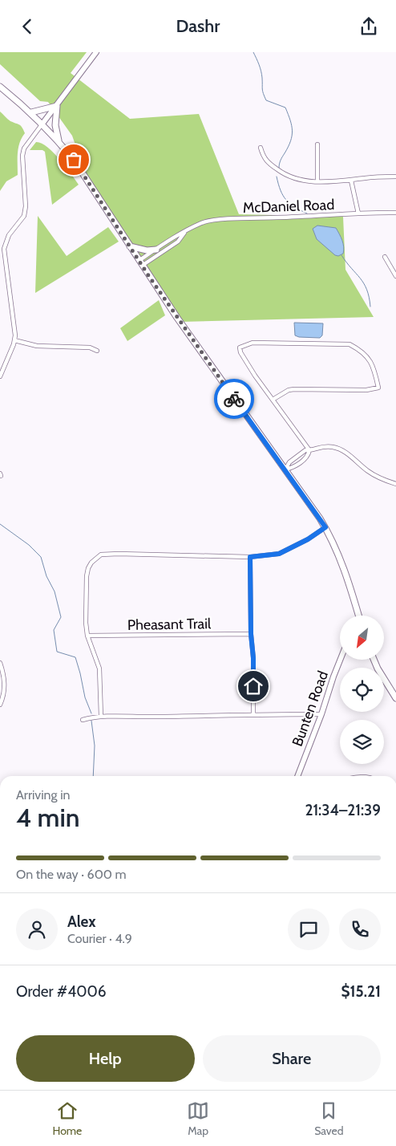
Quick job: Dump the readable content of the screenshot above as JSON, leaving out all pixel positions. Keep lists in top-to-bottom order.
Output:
{
  "streets": {
    "street": ["McDaniel Road", "Pheasant Trail", "Bunten Road"]
  },
  "north": "bottom left",
  "page": {
    "header": "Dashr",
    "heading": ["4 min", "Arriving in", "21:34–21:39"],
    "panel": [
      "Alex",
      "Courier · 4.9",
      "Order #4006",
      "$15.21"
    ],
    "bar": "On the way · 600 m",
    "buttons": ["Help", "Share"],
    "tabs": ["Home", "Map", "Saved"]
  }
}
